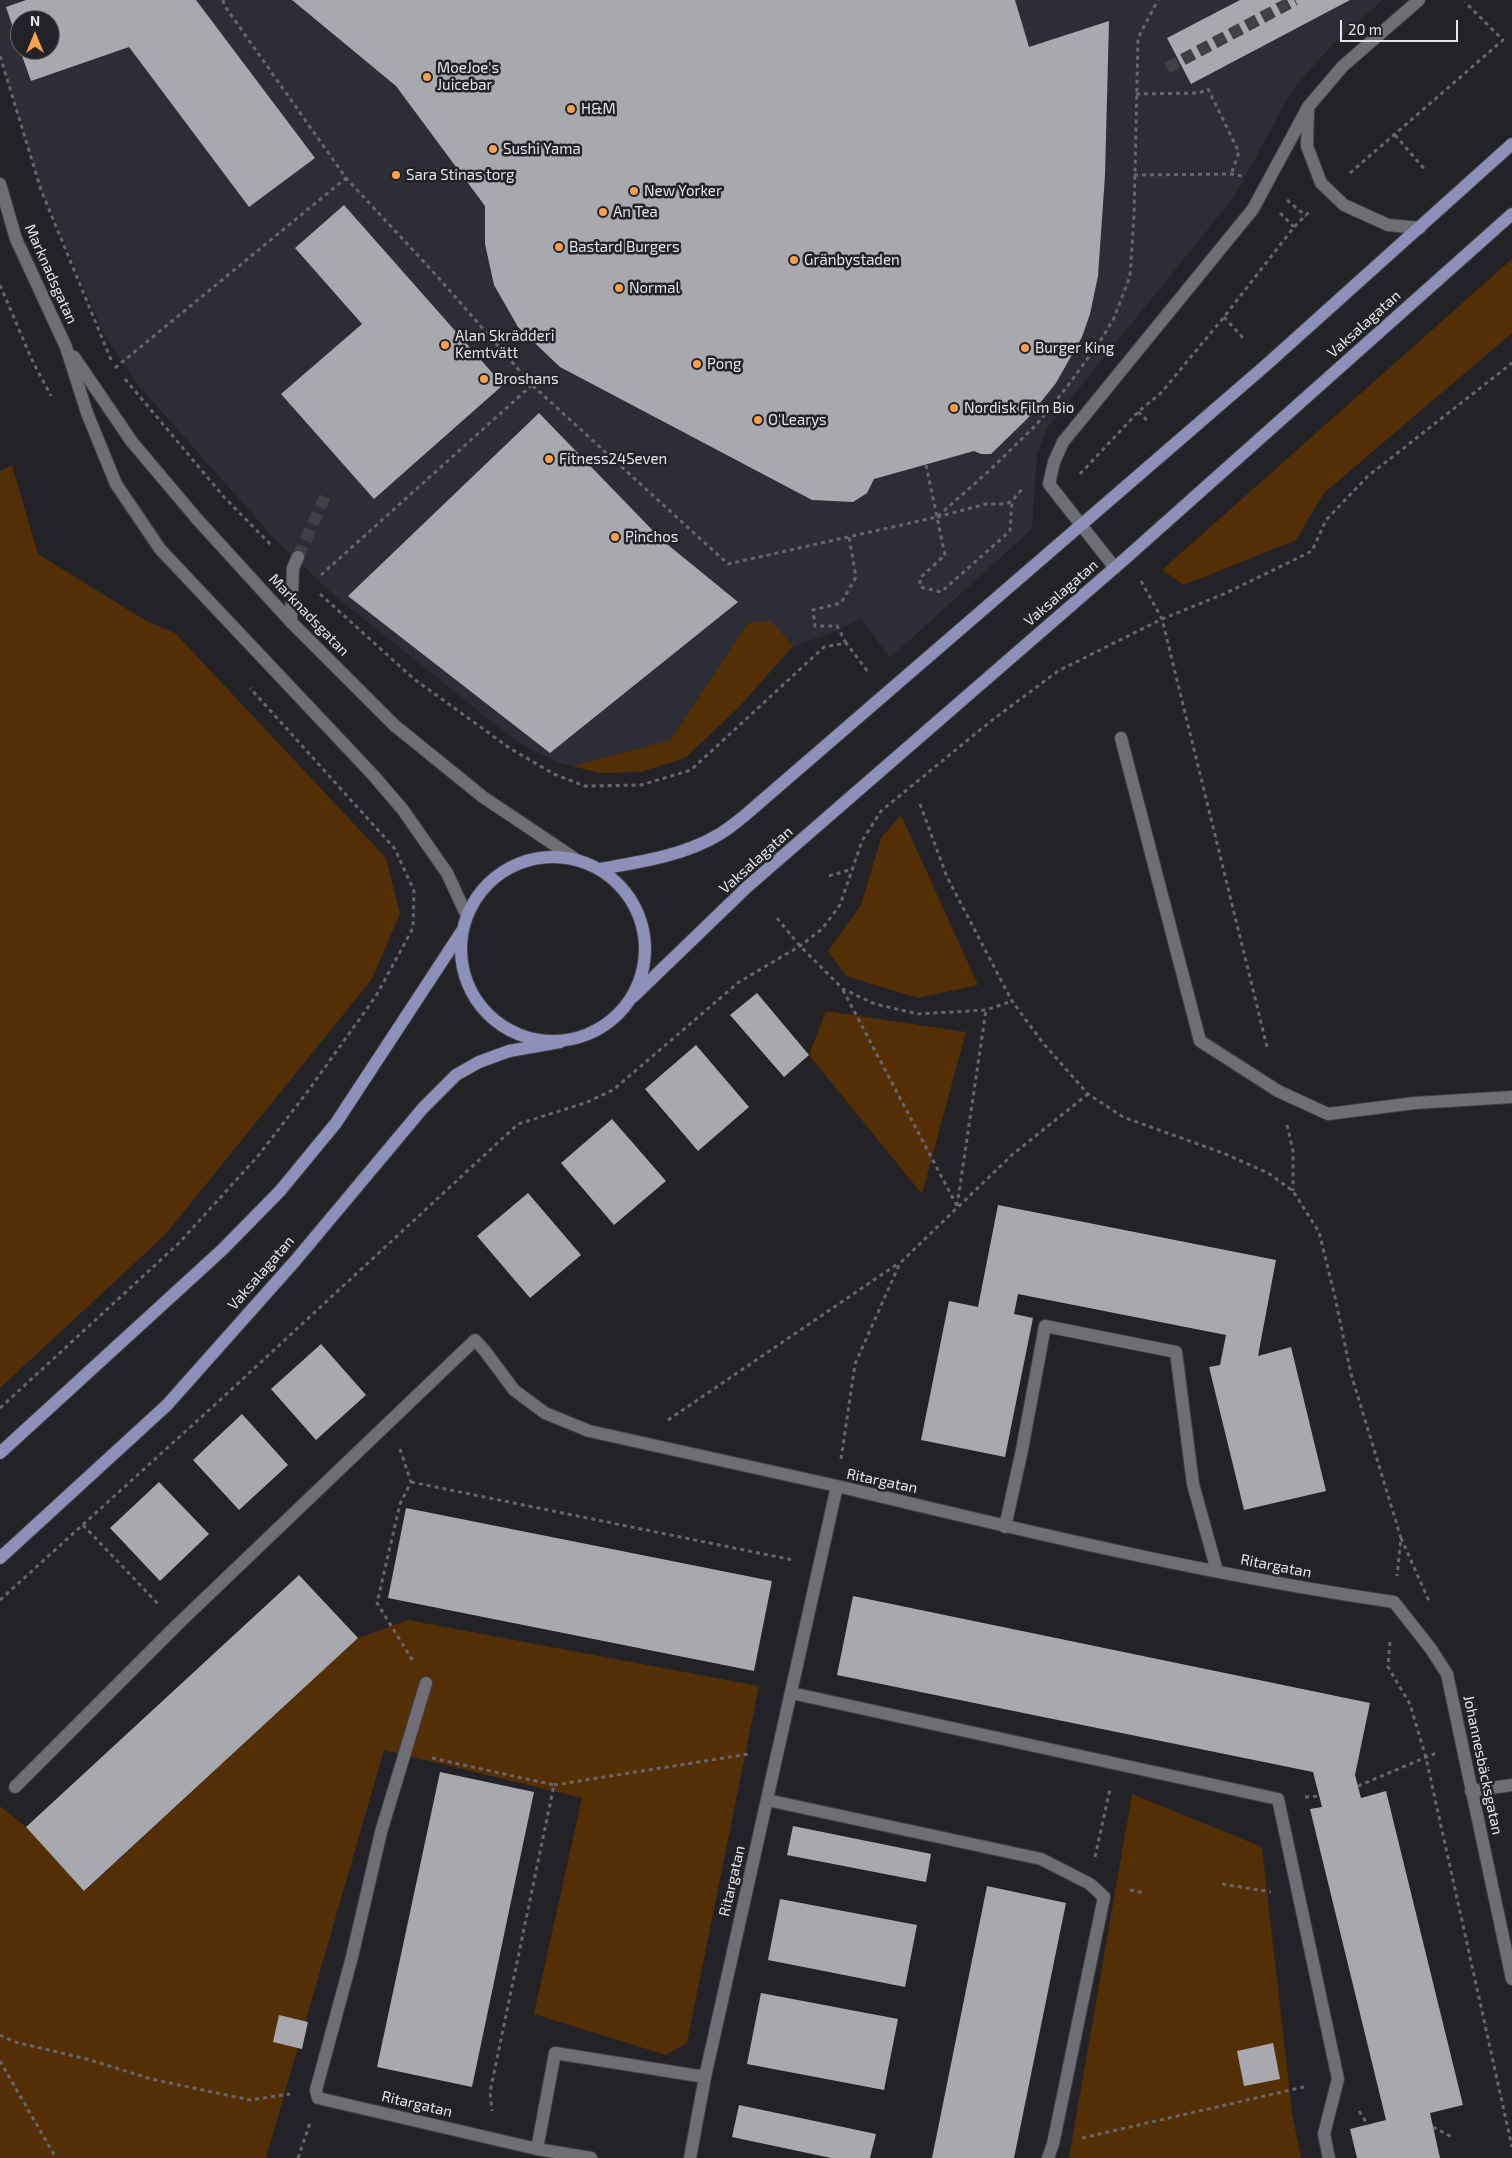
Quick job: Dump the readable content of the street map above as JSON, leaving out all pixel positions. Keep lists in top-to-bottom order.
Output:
{
  "streets": {
    "main road": ["Vaksalagatan"],
    "street": ["Marknadsgatan", "Ritargatan", "Johannesbäcksgatan"]
  },
  "crossings": [
    ["Ritargatan", "Johannesbäcksgatan"]
  ],
  "places": [
    "MoeJoe's Juicebar",
    "H&M",
    "Sushi Yama",
    "Sara Stinas torg",
    "New Yorker",
    "An Tea",
    "Bastard Burgers",
    "Gränbystaden",
    "Normal",
    "Alan Skrädderi Kemtvätt",
    "Burger King",
    "Pong",
    "Broshans",
    "Nordisk Film Bio",
    "O'Learys",
    "Fitness24Seven",
    "Pinchos"
  ],
  "scale_bar": "20 m",
  "north": "top"
}
